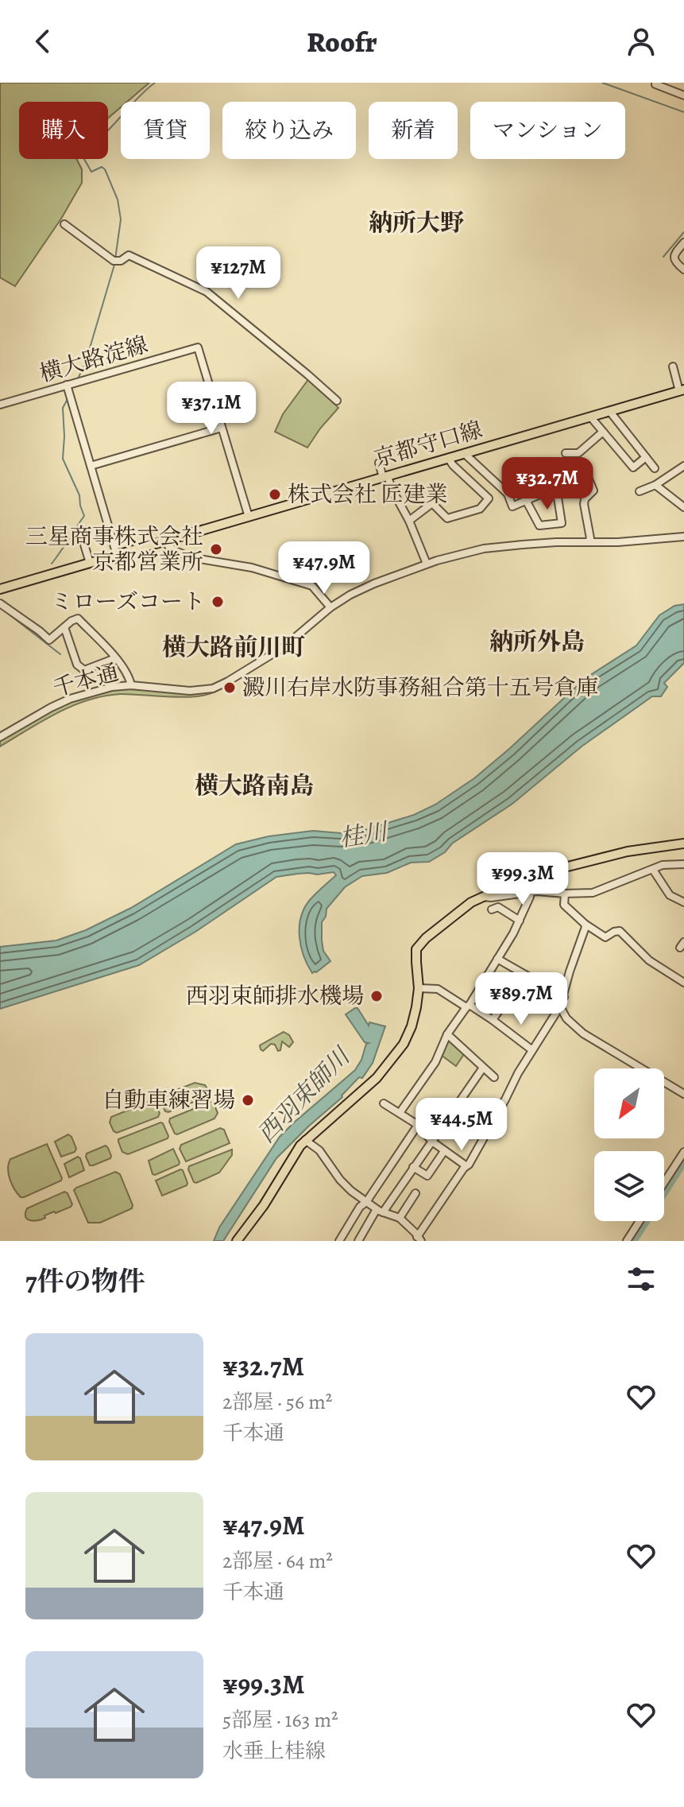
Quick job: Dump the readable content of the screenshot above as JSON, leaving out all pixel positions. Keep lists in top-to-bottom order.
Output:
{
  "streets": {
    "main road": ["京都守口線"],
    "street": ["横大路淀線", "千本通"]
  },
  "districts": [
    "納所大野",
    "納所外島",
    "横大路前川町",
    "横大路南島"
  ],
  "water": ["桂川", "西羽束師川"],
  "places": [
    "株式会社 匠建業",
    "三星商事株式会社 京都営業所",
    "ミローズコート",
    "澱川右岸水防事務組合第十五号倉庫",
    "西羽束師排水機場",
    "自動車練習場"
  ],
  "north": "bottom left",
  "page": {
    "header": "Roofr",
    "chip": [
      "購入",
      "賃貸",
      "絞り込み",
      "新着",
      "マンション"
    ],
    "price": [
      "¥127M",
      "¥37.1M",
      "¥32.7M",
      "¥47.9M",
      "¥99.3M",
      "¥89.7M",
      "¥44.5M"
    ],
    "heading": "7件の物件",
    "list": [
      {
        "name": "¥32.7M",
        "note": "2部屋 · 56 m² · 千本通"
      },
      {
        "name": "¥47.9M",
        "note": "2部屋 · 64 m² · 千本通"
      },
      {
        "name": "¥99.3M",
        "note": "5部屋 · 163 m² · 水垂上桂線"
      }
    ]
  }
}
